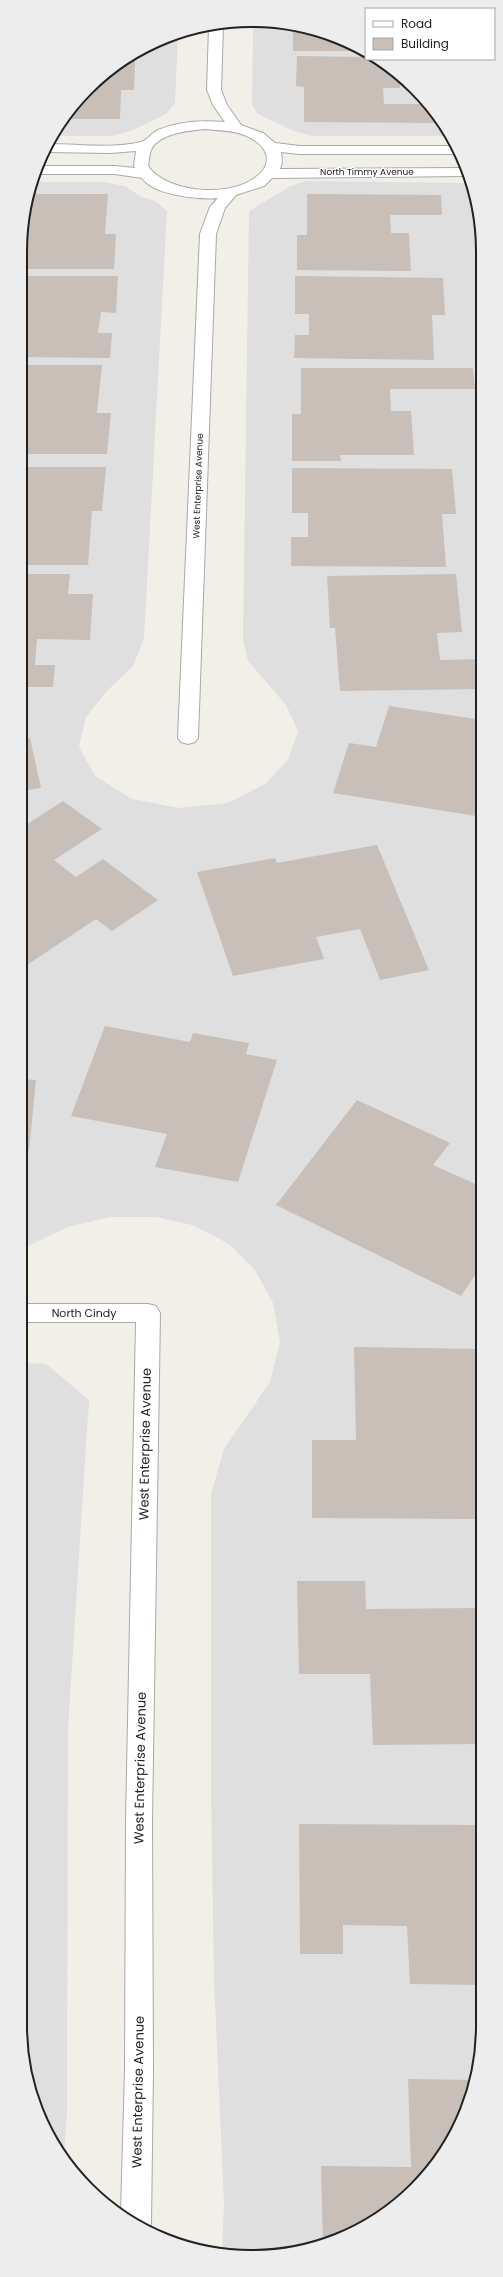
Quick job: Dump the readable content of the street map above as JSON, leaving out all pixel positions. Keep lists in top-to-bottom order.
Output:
{
  "streets": {
    "street": ["North Timmy Avenue", "West Enterprise Avenue", "North Cindy"]
  },
  "crossings": [
    ["West Enterprise Avenue", "North Cindy"]
  ],
  "legend": ["Road", "Building"]
}
